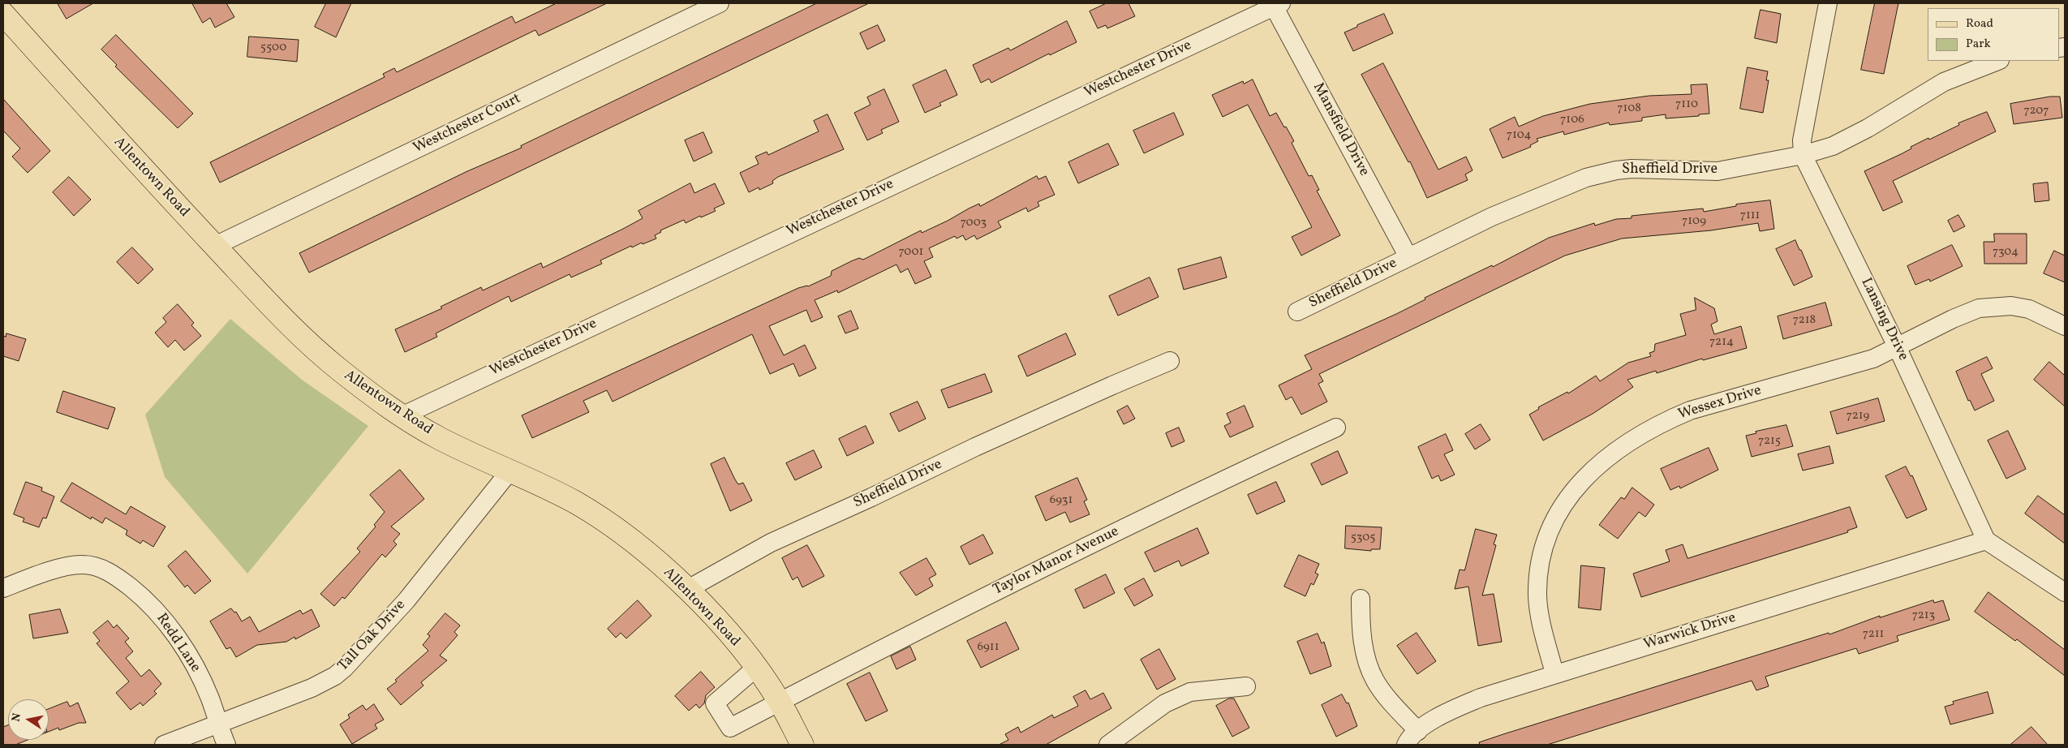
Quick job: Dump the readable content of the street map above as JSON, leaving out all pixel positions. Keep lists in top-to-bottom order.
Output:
{
  "streets": {
    "main road": ["Allentown Road"],
    "street": [
      "Westchester Drive",
      "Westchester Court",
      "Mansfield Drive",
      "Sheffield Drive",
      "Lansing Drive",
      "Wessex Drive",
      "Taylor Manor Avenue",
      "Warwick Drive",
      "Tall Oak Drive",
      "Redd Lane"
    ]
  },
  "crossings": [
    ["Westchester Drive", "Mansfield Drive"],
    ["Westchester Drive", "Allentown Road"],
    ["Westchester Court", "Allentown Road"],
    ["Mansfield Drive", "Sheffield Drive"],
    ["Sheffield Drive", "Allentown Road"],
    ["Sheffield Drive", "Lansing Drive"],
    ["Allentown Road", "Taylor Manor Avenue"],
    ["Allentown Road", "Tall Oak Drive"],
    ["Lansing Drive", "Wessex Drive"],
    ["Lansing Drive", "Warwick Drive"],
    ["Wessex Drive", "Warwick Drive"],
    ["Tall Oak Drive", "Redd Lane"]
  ],
  "house_numbers": [
    "5500",
    "7110",
    "7108",
    "7207",
    "7106",
    "7104",
    "7111",
    "7109",
    "7003",
    "7001",
    "7304",
    "7218",
    "7214",
    "7219",
    "7215",
    "6931",
    "5305",
    "7213",
    "7211",
    "6911"
  ],
  "legend": ["Road", "Park"],
  "north": "left"
}
